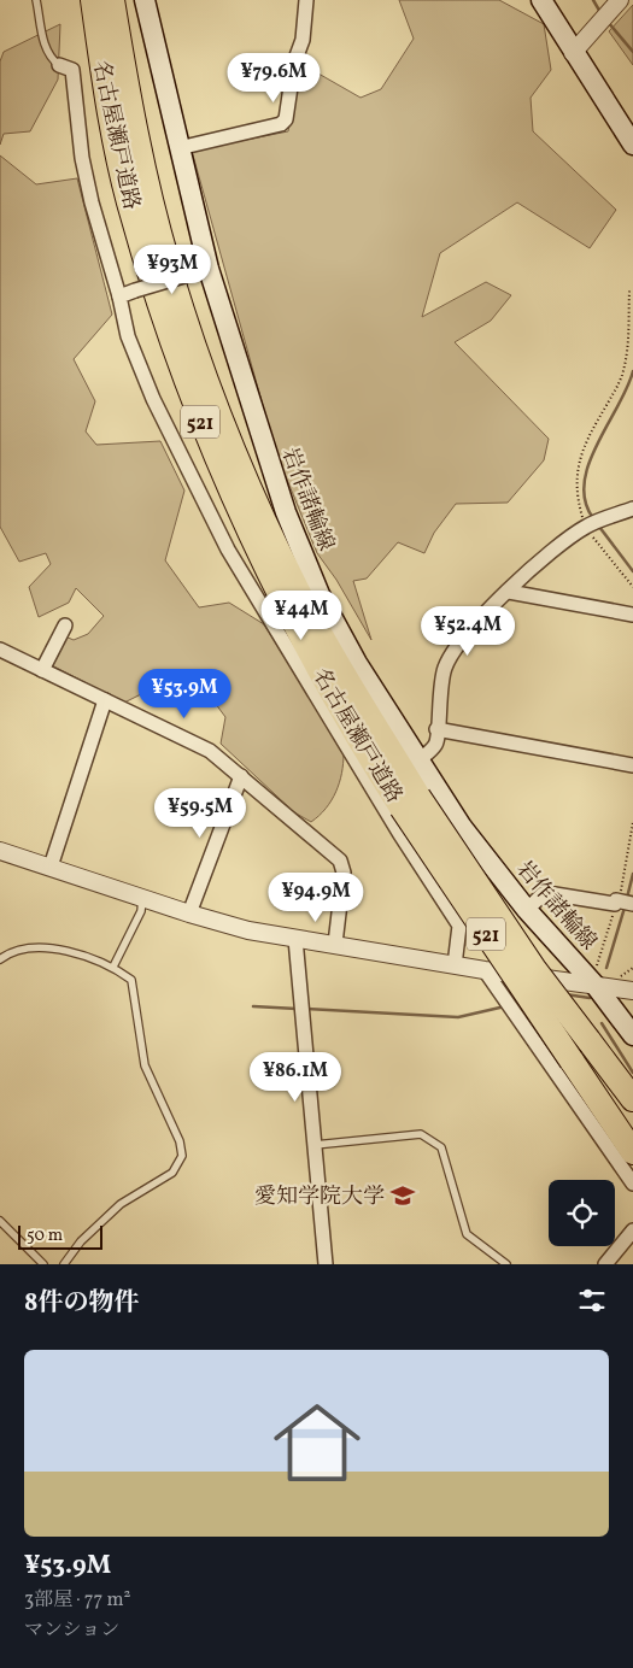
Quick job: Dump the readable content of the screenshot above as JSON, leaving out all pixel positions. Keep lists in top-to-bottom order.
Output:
{
  "streets": {
    "highway": ["名古屋瀬戸道路", "521"],
    "main road": ["岩作諸輪線"]
  },
  "places": {
    "school or university": ["愛知学院大学"]
  },
  "scale_bar": "50 m",
  "page": {
    "price": [
      "¥79.6M",
      "¥93M",
      "¥44M",
      "¥52.4M",
      "¥53.9M",
      "¥59.5M",
      "¥94.9M",
      "¥86.1M"
    ],
    "scale": "50 m",
    "heading": "8件の物件",
    "list": [
      {
        "name": "¥53.9M",
        "note": "3部屋 · 77 m² · マンション"
      }
    ]
  }
}
